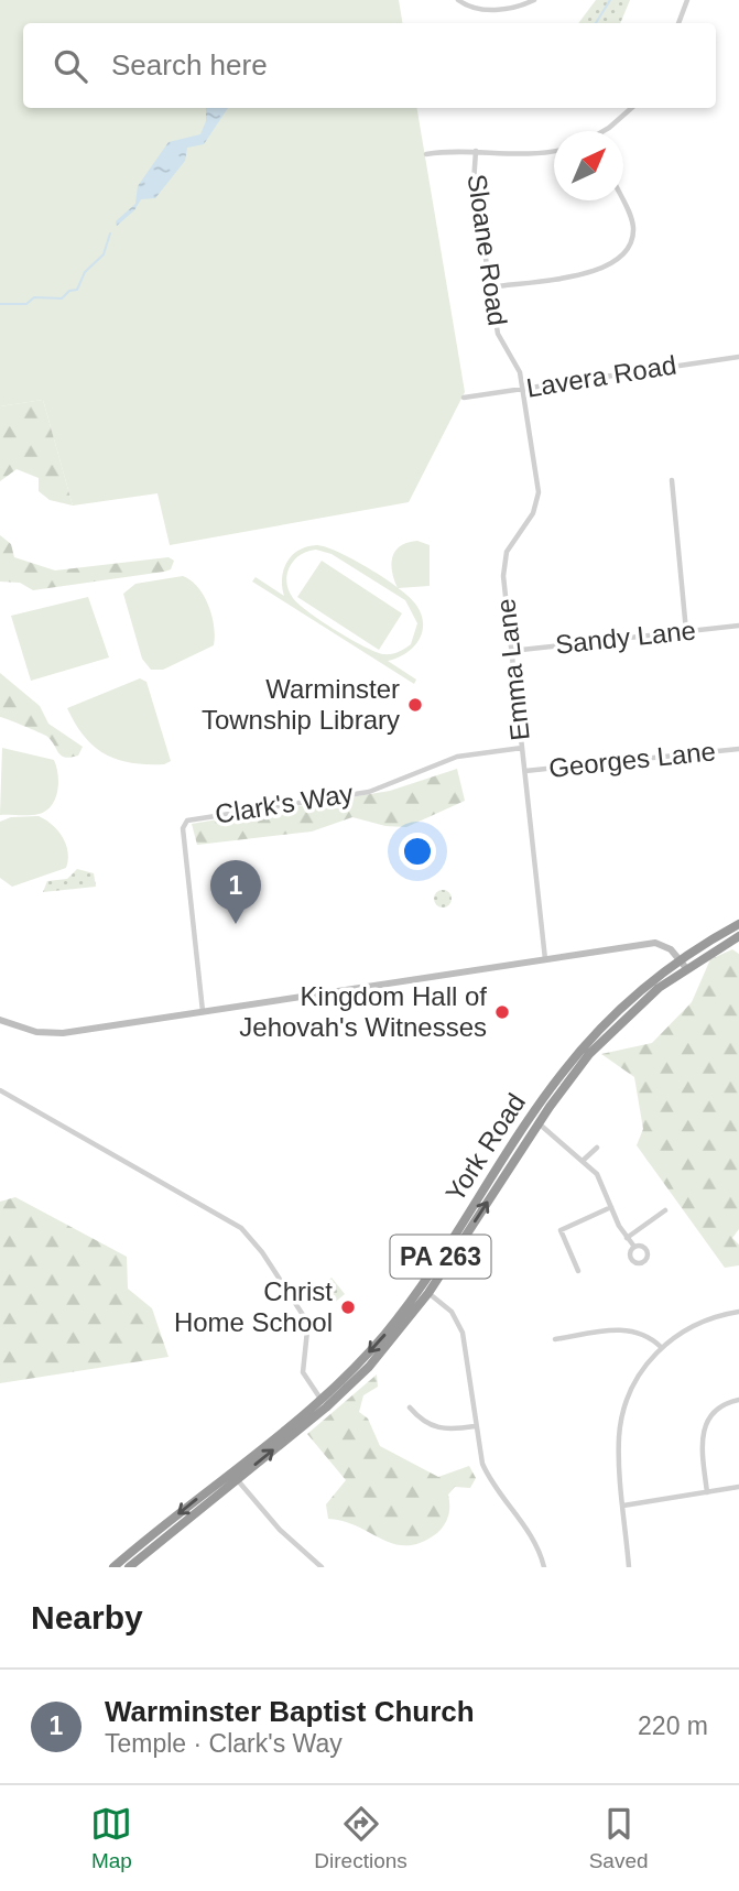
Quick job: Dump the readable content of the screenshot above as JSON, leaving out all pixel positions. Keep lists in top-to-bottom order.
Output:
{
  "streets": {
    "highway": ["York Road", "PA 263"],
    "street": [
      "Sloane Road",
      "Lavera Road",
      "Sandy Lane",
      "Emma Lane",
      "Georges Lane",
      "Clark's Way"
    ]
  },
  "crossings": [
    ["Sloane Road", "Lavera Road"],
    ["Sloane Road", "Emma Lane"],
    ["Lavera Road", "Emma Lane"],
    ["Sandy Lane", "Emma Lane"],
    ["Emma Lane", "Georges Lane"],
    ["Emma Lane", "Clark's Way"]
  ],
  "places": ["Warminster Township Library", "Kingdom Hall of Jehovah's Witnesses", "Christ Home School"],
  "north": "top right",
  "page": {
    "search": "Search here",
    "pins": "1",
    "heading": "Nearby",
    "list": [
      {
        "mark": "1",
        "name": "Warminster Baptist Church",
        "note": "Temple · Clark's Way",
        "value": "220 m"
      }
    ],
    "nav": ["Map", "Directions", "Saved"]
  }
}
